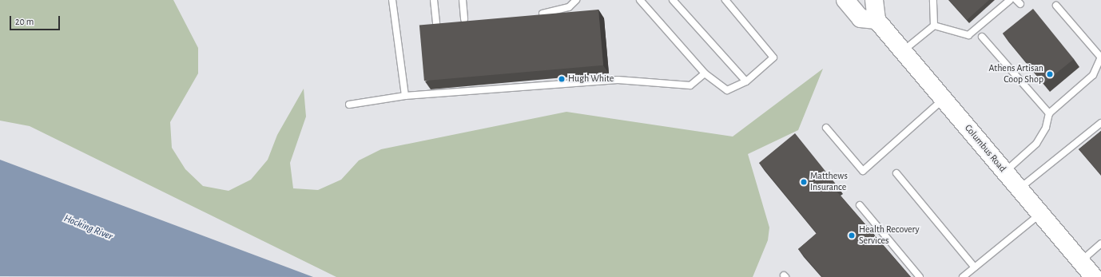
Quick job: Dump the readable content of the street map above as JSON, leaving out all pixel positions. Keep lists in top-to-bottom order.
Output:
{
  "streets": {
    "main road": ["Columbus Road"]
  },
  "water": ["Hocking River"],
  "places": [
    "Athens Artisan Coop Shop",
    "Hugh White",
    "Matthews Insurance",
    "Health Recovery Services"
  ],
  "scale_bar": "20 m"
}
